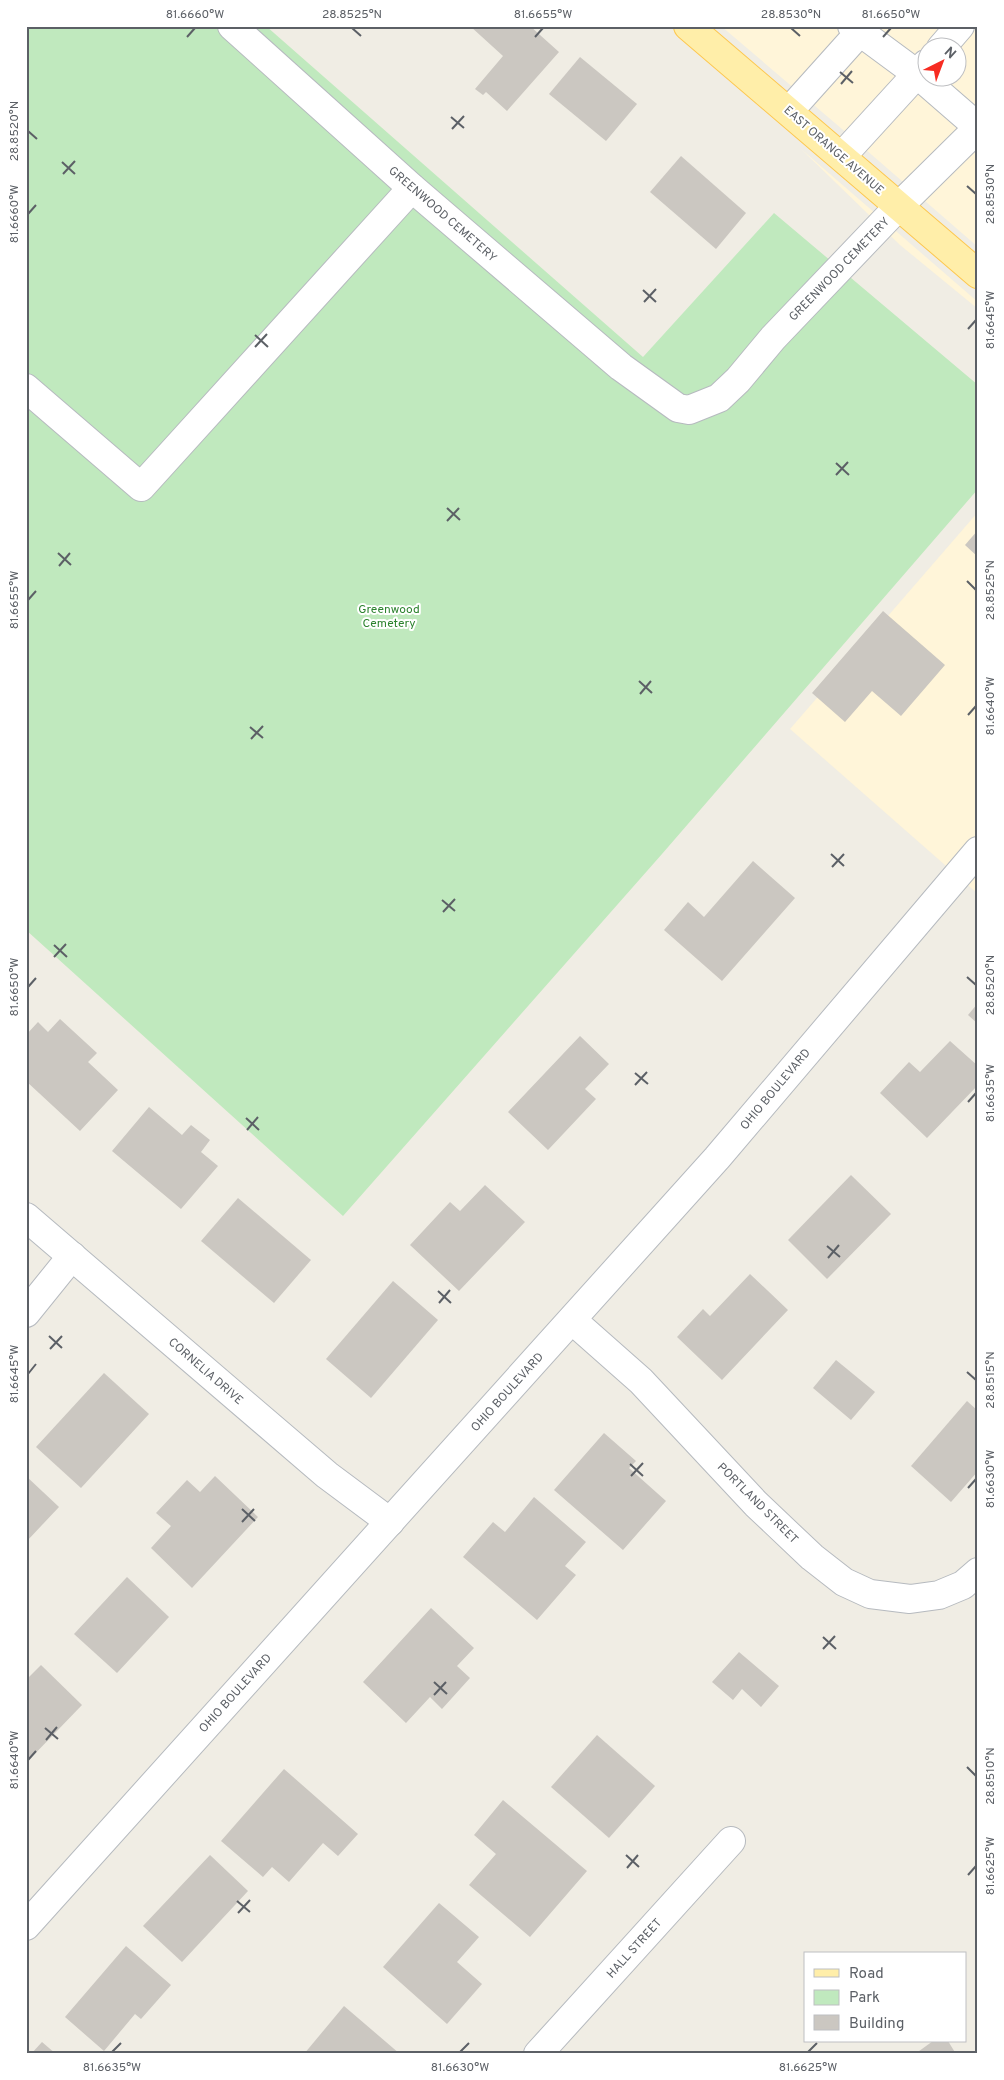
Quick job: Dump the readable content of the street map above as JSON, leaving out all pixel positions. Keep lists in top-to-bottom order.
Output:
{
  "streets": {
    "main road": ["EAST ORANGE AVENUE"],
    "street": [
      "GREENWOOD CEMETERY",
      "OHIO BOULEVARD",
      "CORNELIA DRIVE",
      "PORTLAND STREET",
      "HALL STREET"
    ]
  },
  "crossings": [
    ["EAST ORANGE AVENUE", "GREENWOOD CEMETERY"],
    ["OHIO BOULEVARD", "CORNELIA DRIVE"],
    ["OHIO BOULEVARD", "PORTLAND STREET"]
  ],
  "parks": ["Greenwood Cemetery"],
  "legend": ["Road", "Park", "Building"],
  "north": "top right",
  "coordinates": [
    "81.6660°W",
    "28.8525°N",
    "81.6655°W",
    "28.8530°N",
    "81.6650°W",
    "28.8520°N",
    "81.6645°W",
    "81.6640°W",
    "81.6635°W",
    "28.8515°N",
    "81.6630°W",
    "28.8510°N",
    "81.6625°W"
  ]
}
